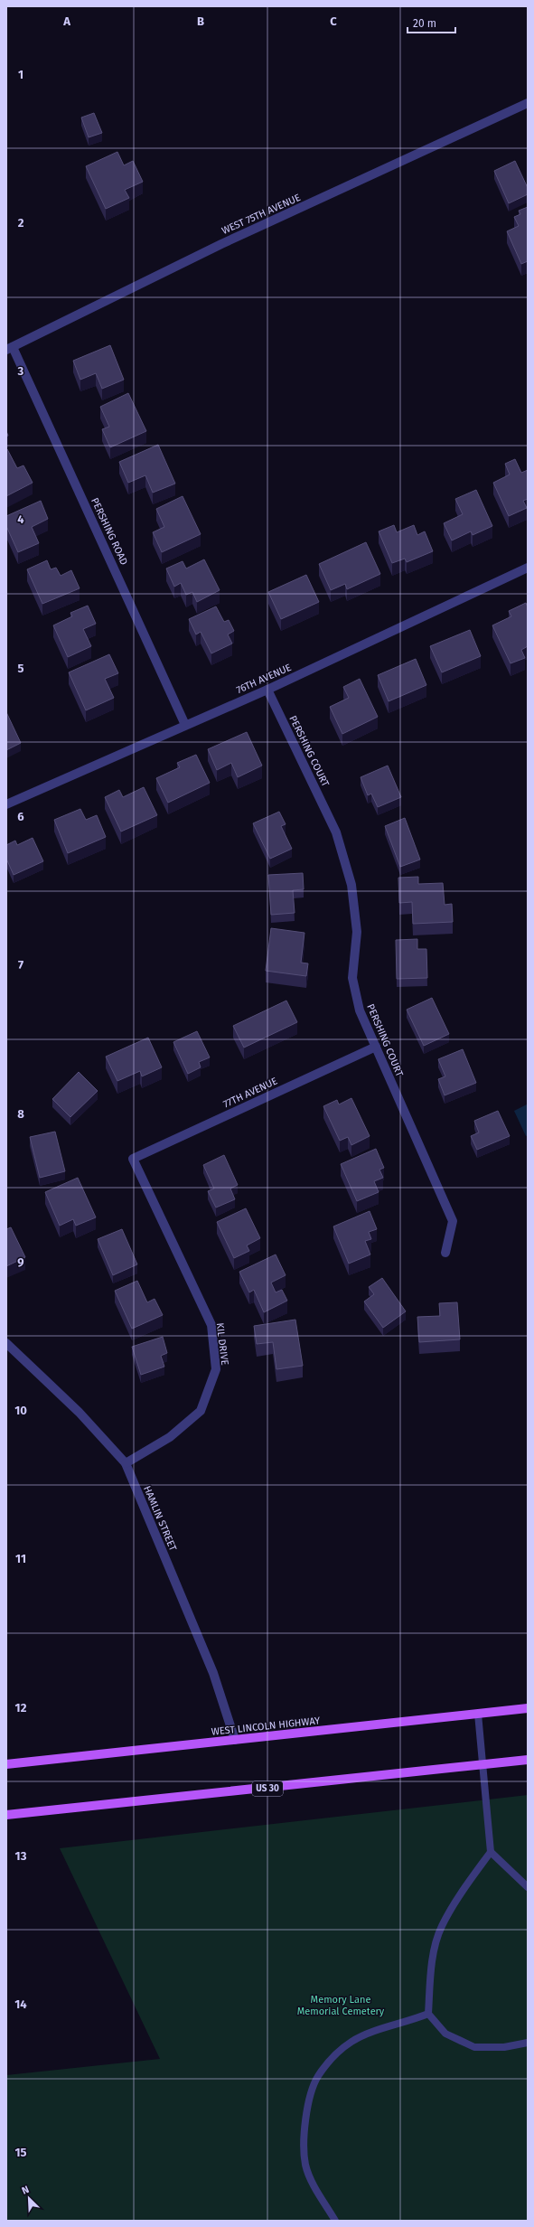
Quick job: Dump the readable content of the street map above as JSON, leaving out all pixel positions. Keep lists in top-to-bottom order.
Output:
{
  "streets": {
    "main road": ["WEST LINCOLN HIGHWAY", "US 30"],
    "street": [
      "WEST 75TH AVENUE",
      "PERSHING ROAD",
      "76TH AVENUE",
      "PERSHING COURT",
      "77TH AVENUE",
      "KIL DRIVE",
      "HAMLIN STREET"
    ]
  },
  "crossings": [
    ["WEST 75TH AVENUE", "PERSHING ROAD"],
    ["PERSHING ROAD", "76TH AVENUE"],
    ["76TH AVENUE", "PERSHING COURT"],
    ["PERSHING COURT", "77TH AVENUE"],
    ["77TH AVENUE", "KIL DRIVE"],
    ["KIL DRIVE", "HAMLIN STREET"],
    ["HAMLIN STREET", "WEST LINCOLN HIGHWAY"]
  ],
  "parks": ["Memory Lane Memorial Cemetery"],
  "scale_bar": "20 m",
  "north": "top left",
  "grid": {
    "columns": ["A", "B", "C"],
    "rows": [
      "1",
      "2",
      "3",
      "4",
      "5",
      "6",
      "7",
      "8",
      "9",
      "10",
      "11",
      "12",
      "13",
      "14",
      "15"
    ]
  }
}
